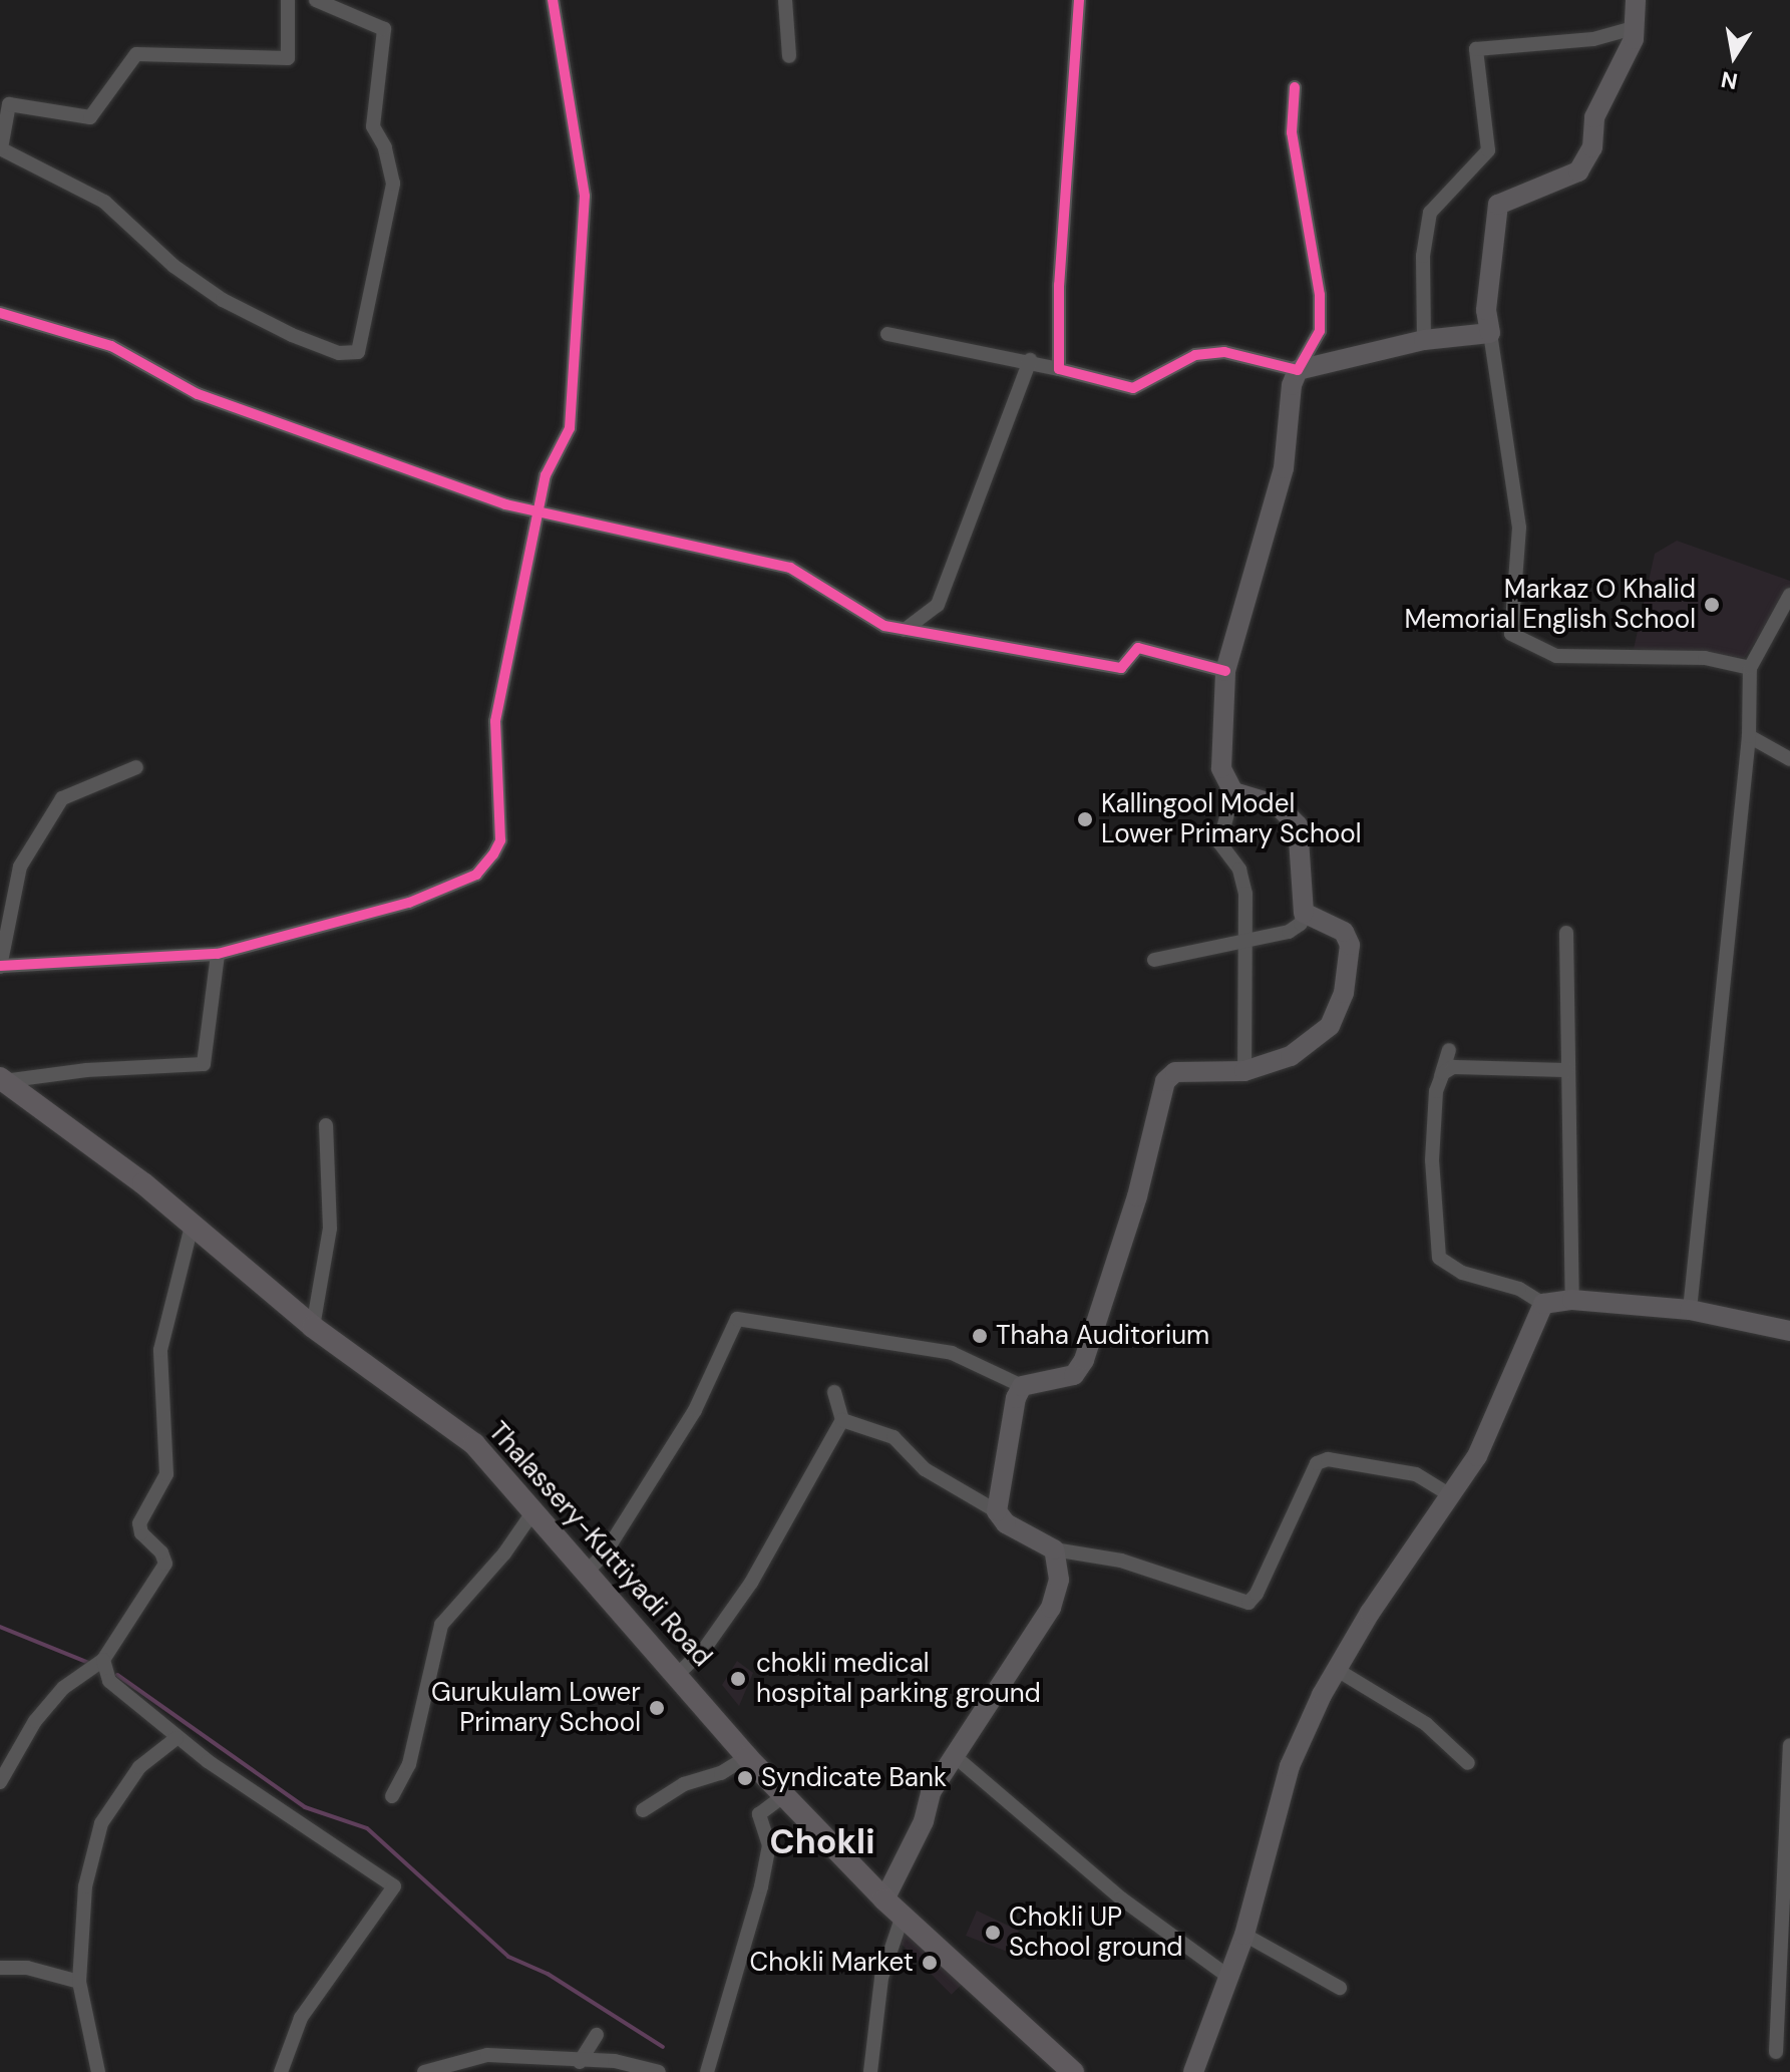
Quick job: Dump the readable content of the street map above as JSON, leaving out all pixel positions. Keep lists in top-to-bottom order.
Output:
{
  "streets": {
    "main road": ["Thalassery-Kuttiyadi Road"]
  },
  "districts": ["Chokli"],
  "places": [
    "Markaz O Khalid Memorial English School",
    "Kallingool Model Lower Primary School",
    "Thaha Auditorium",
    "chokli medical hospital parking ground",
    "Gurukulam Lower Primary School",
    "Syndicate Bank",
    "Chokli UP School ground",
    "Chokli Market"
  ],
  "north": "bottom"
}
